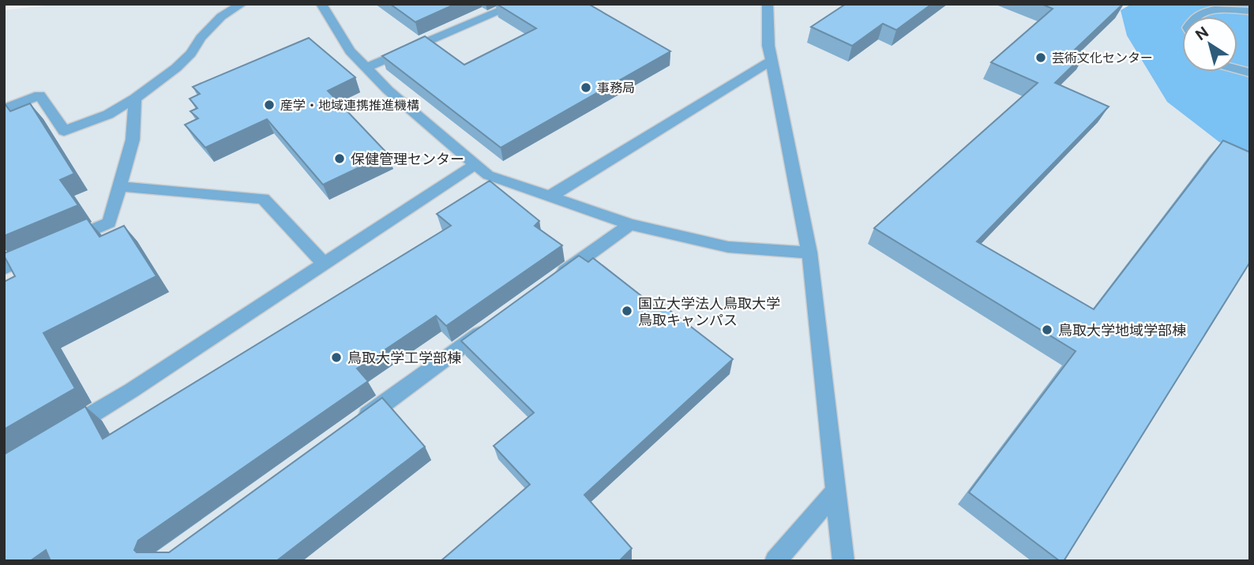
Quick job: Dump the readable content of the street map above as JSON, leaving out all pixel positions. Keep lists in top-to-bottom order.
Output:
{
  "places": [
    "芸術文化センター",
    "事務局",
    "産学・地域連携推進機構",
    "保健管理センター",
    "国立大学法人鳥取大学 鳥取キャンパス",
    "鳥取大学地域学部棟",
    "鳥取大学工学部棟"
  ],
  "north": "top left"
}
